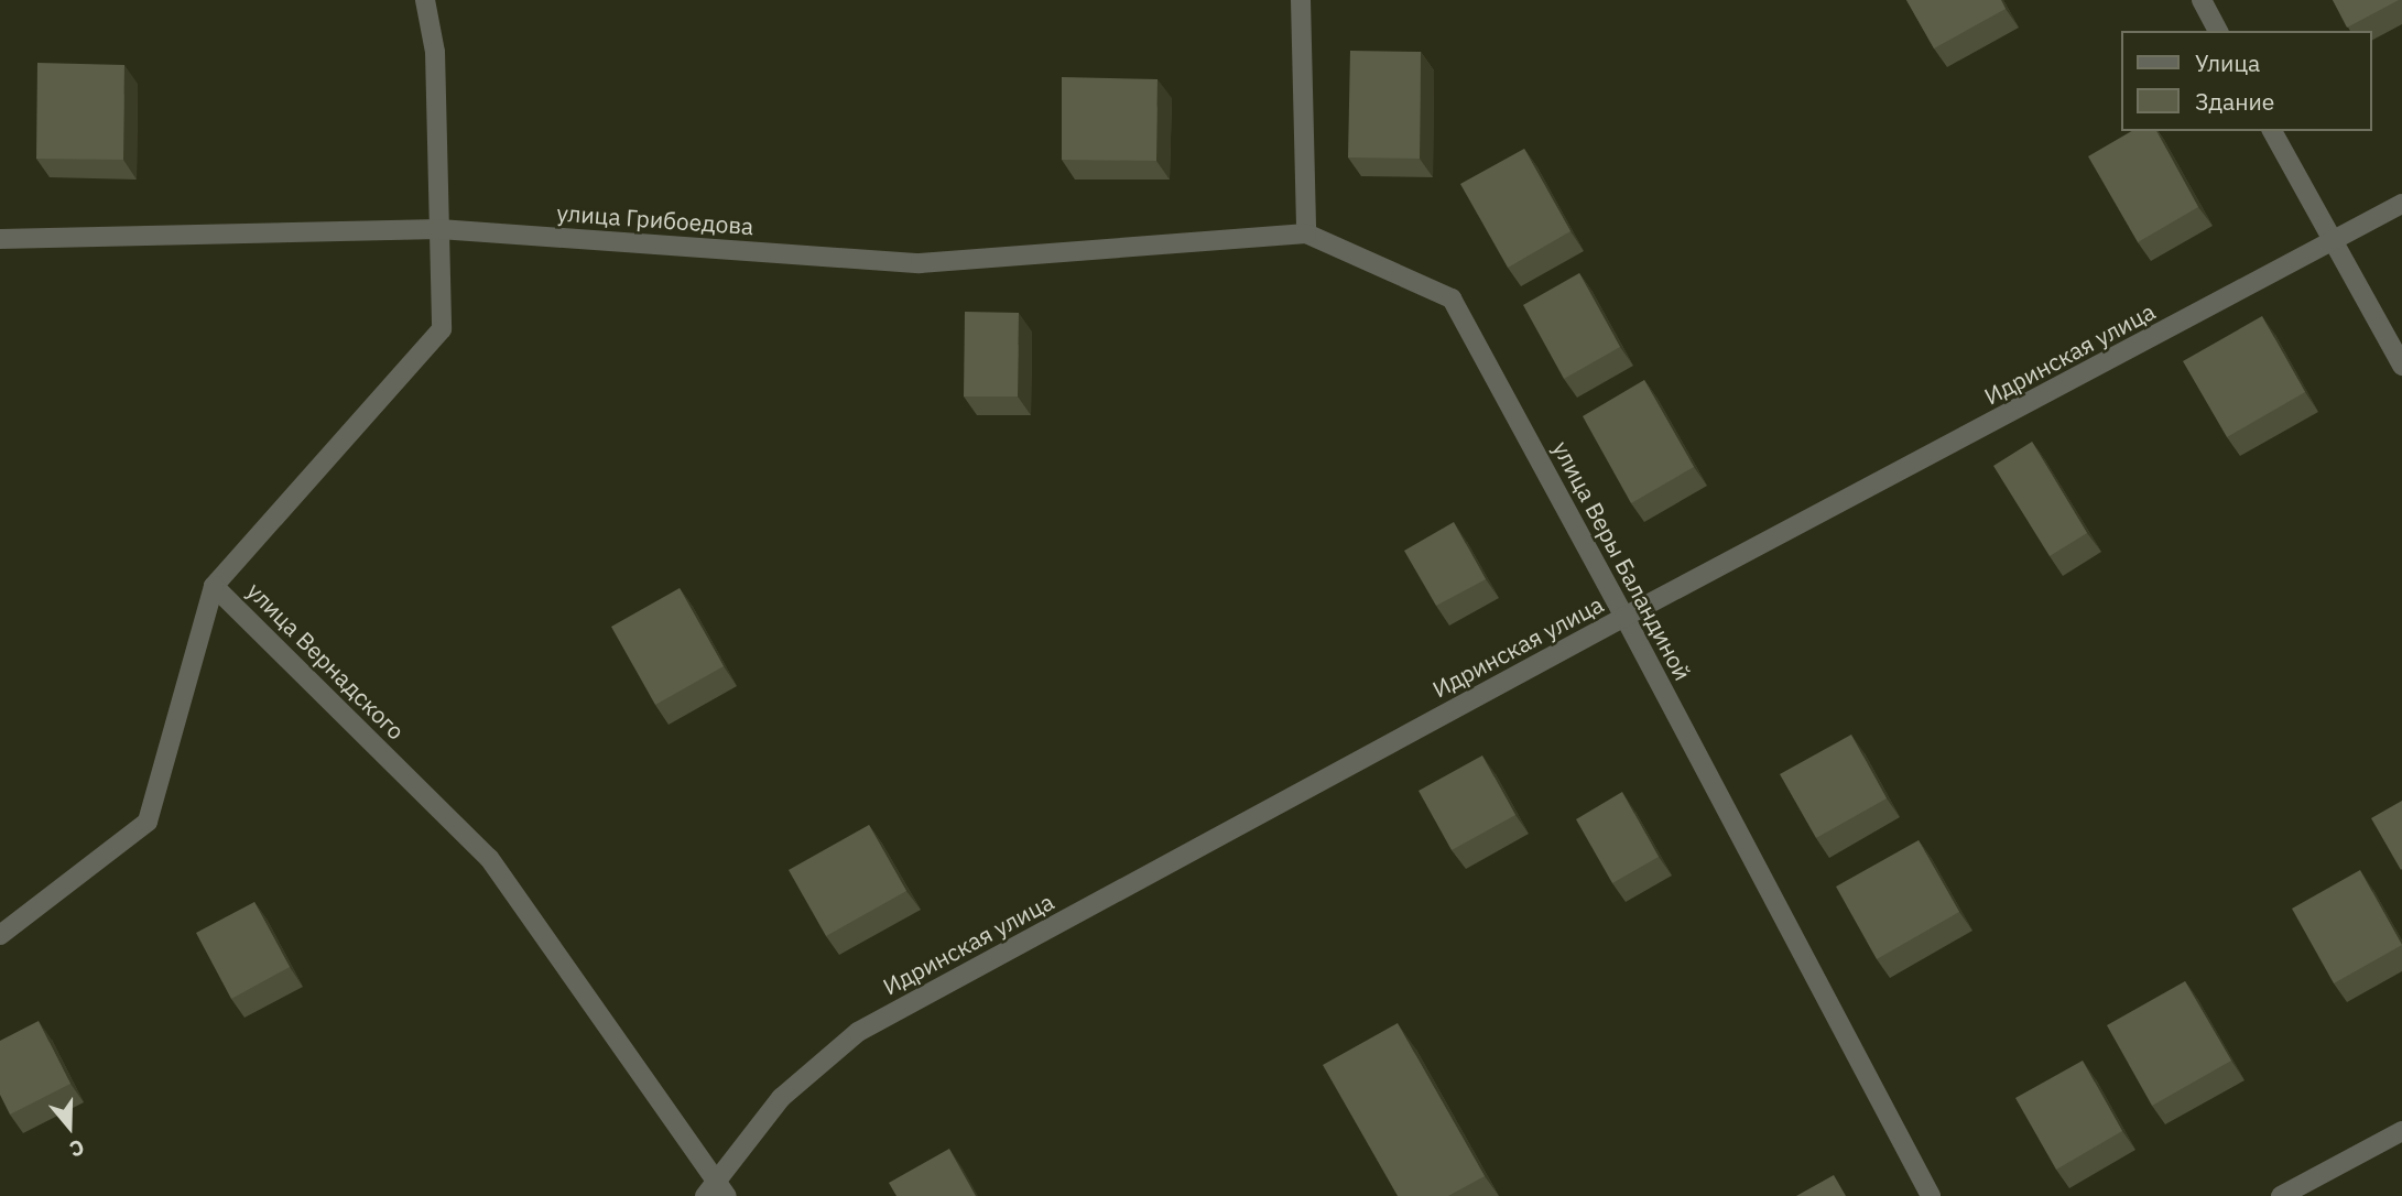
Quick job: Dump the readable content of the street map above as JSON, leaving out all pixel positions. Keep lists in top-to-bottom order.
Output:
{
  "streets": {
    "street": [
      "улица Грибоедова",
      "Идринская улица",
      "улица Веры Баландиной",
      "улица Вернадского"
    ]
  },
  "crossings": [
    ["улица Грибоедова", "улица Веры Баландиной"],
    ["улица Грибоедова", "улица Вернадского"],
    ["Идринская улица", "улица Веры Баландиной"],
    ["Идринская улица", "улица Вернадского"]
  ],
  "legend": ["Улица", "Здание"],
  "north": "bottom"
}
